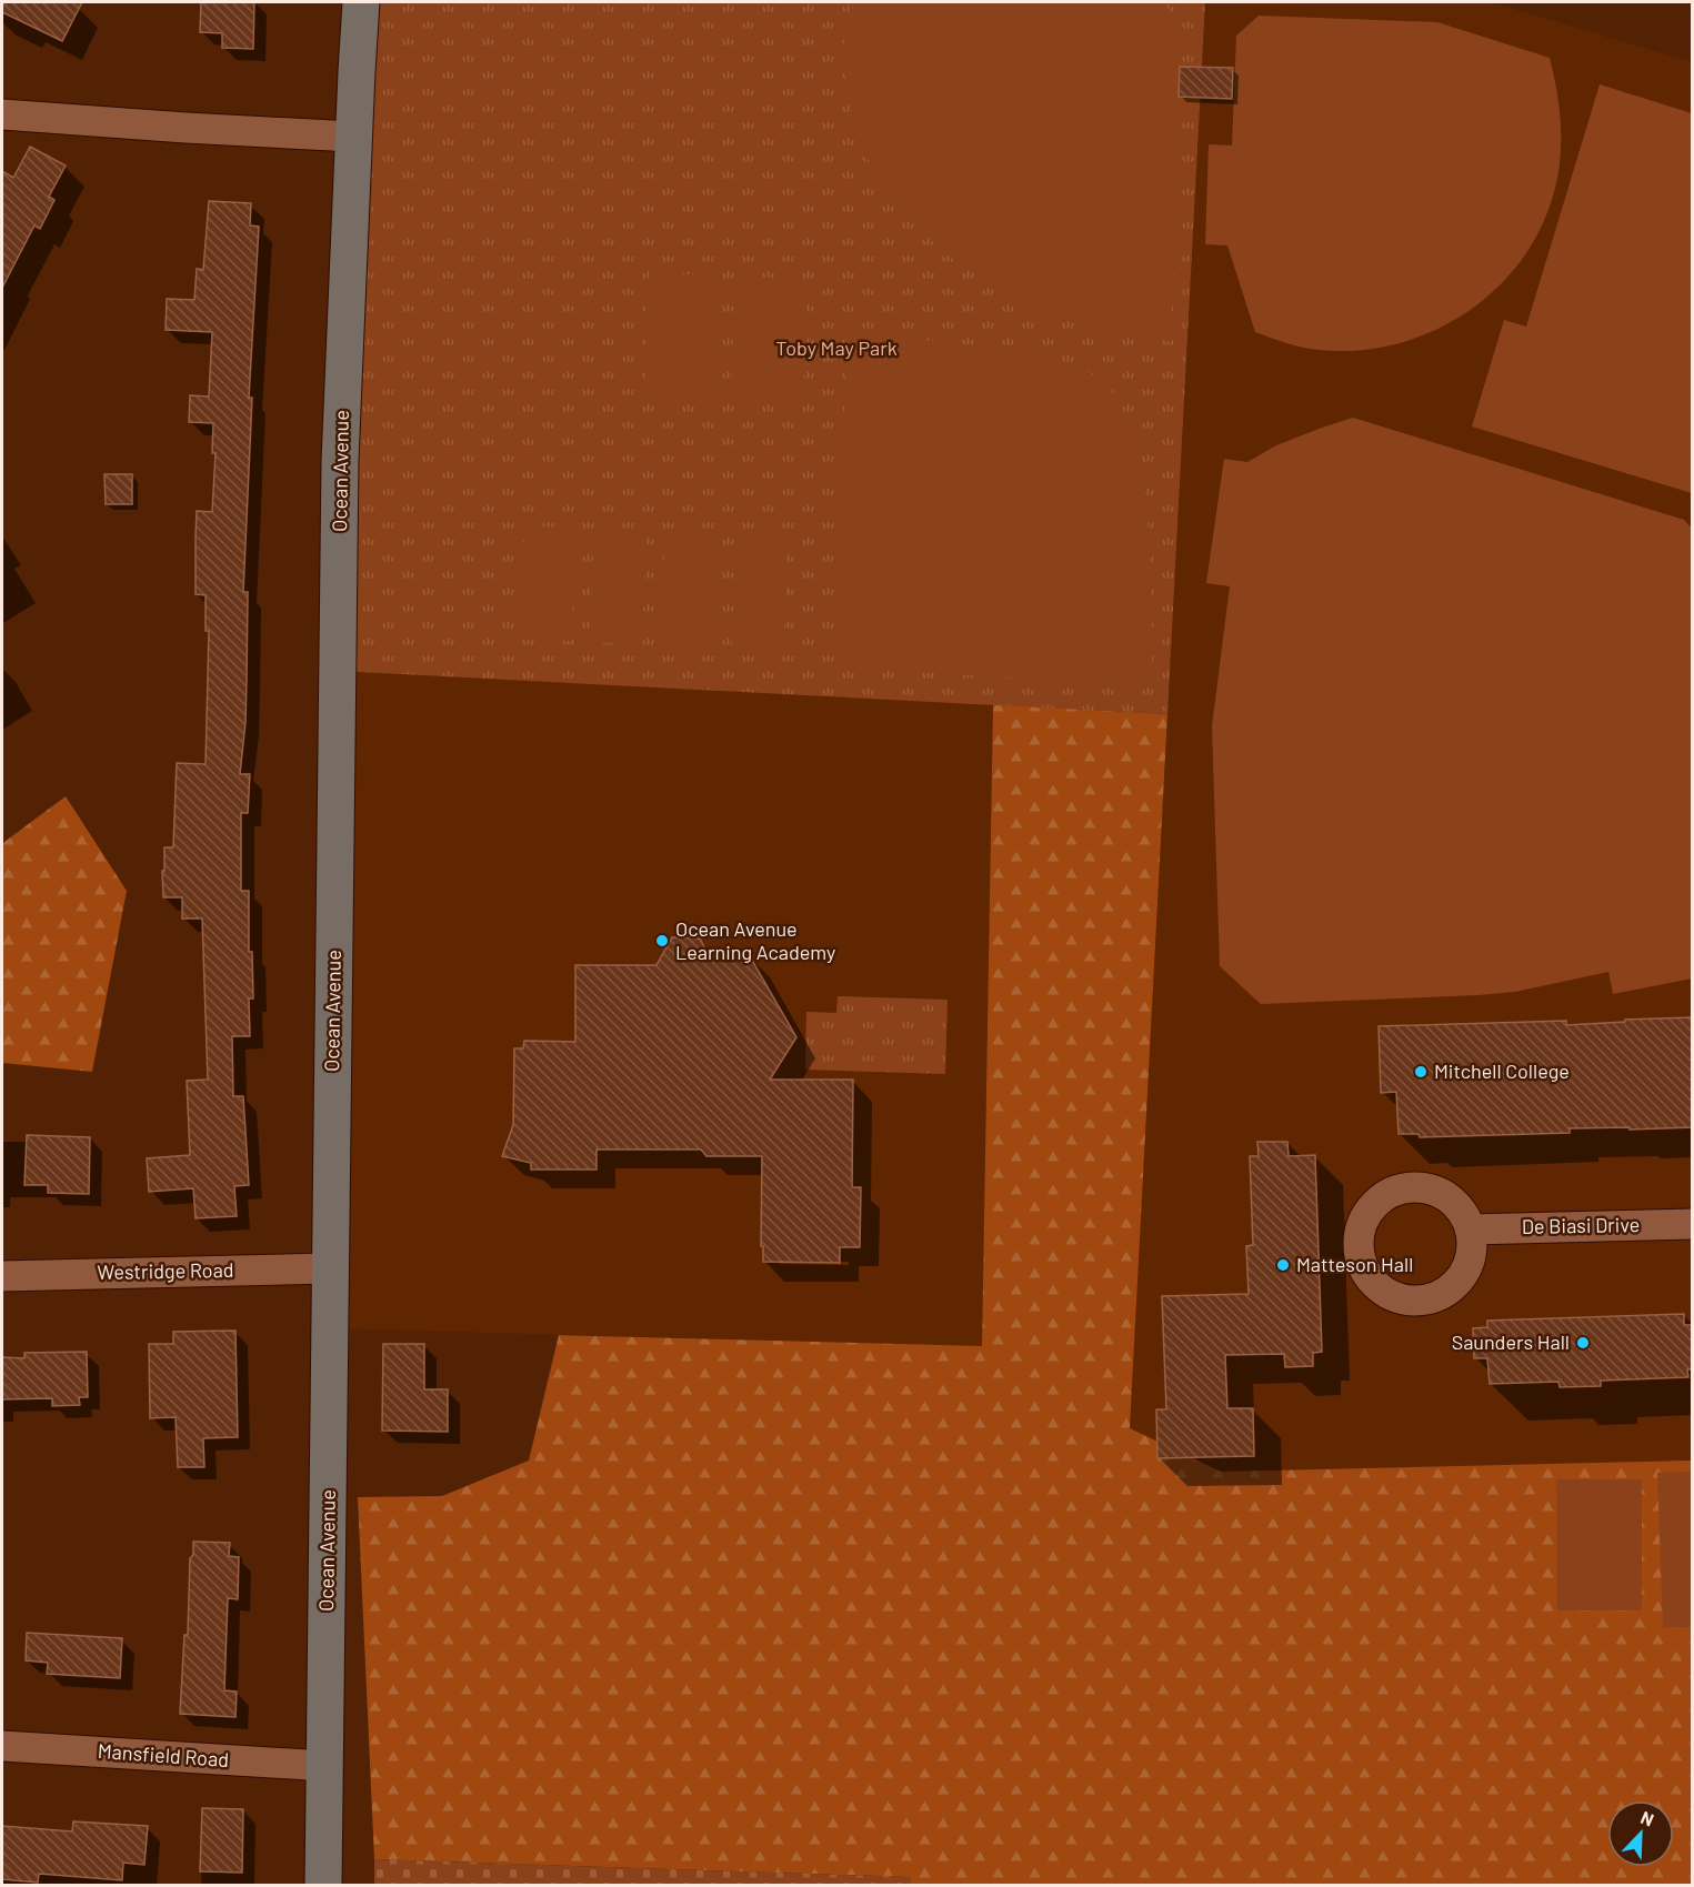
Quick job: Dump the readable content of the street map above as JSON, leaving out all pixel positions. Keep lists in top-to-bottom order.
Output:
{
  "streets": {
    "main road": ["Ocean Avenue"],
    "street": ["De Biasi Drive", "Westridge Road", "Mansfield Road"]
  },
  "crossings": [
    ["Ocean Avenue", "Westridge Road"],
    ["Ocean Avenue", "Mansfield Road"]
  ],
  "parks": ["Toby May Park"],
  "places": [
    "Ocean Avenue Learning Academy",
    "Mitchell College",
    "Matteson Hall",
    "Saunders Hall"
  ],
  "north": "top right"
}
